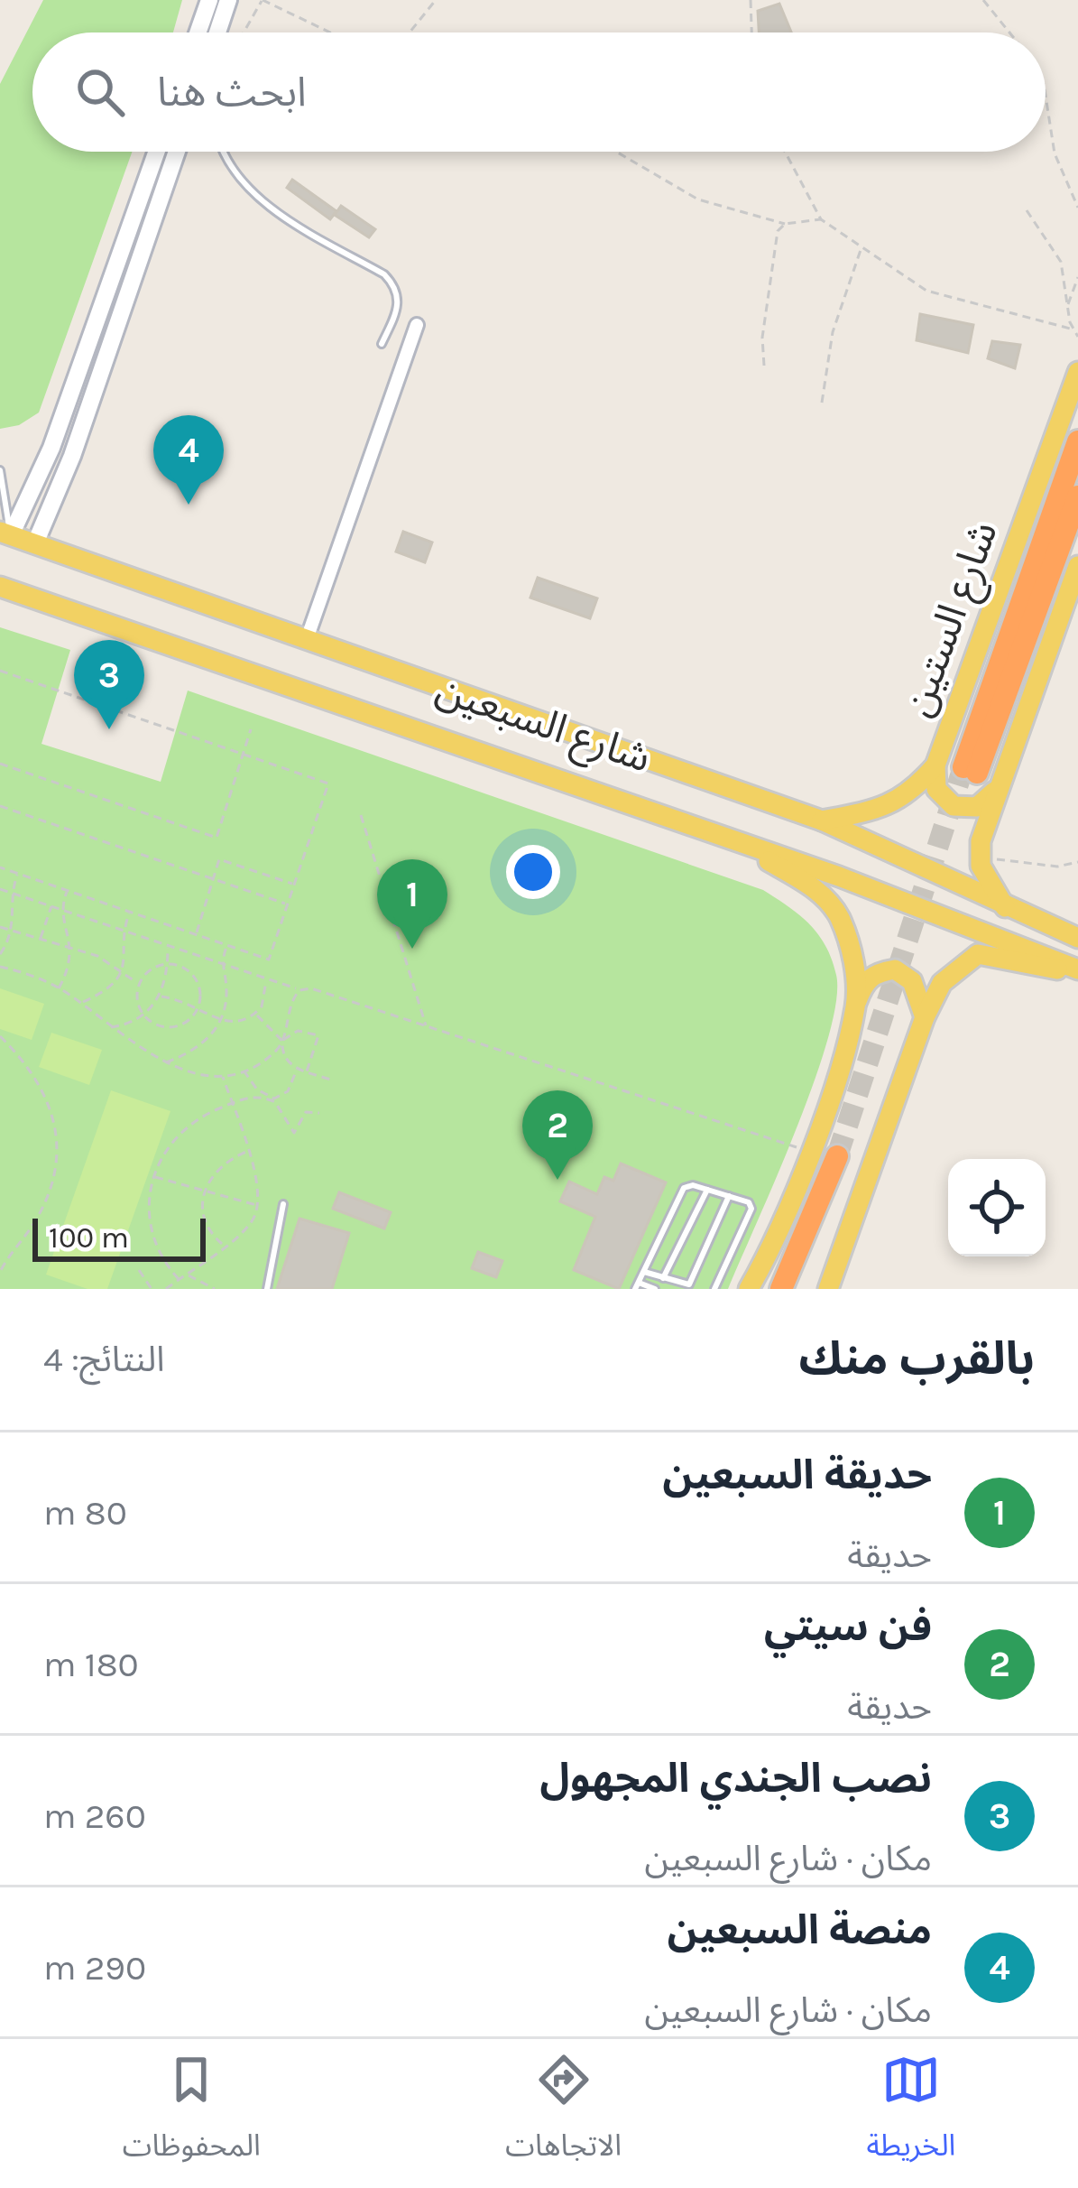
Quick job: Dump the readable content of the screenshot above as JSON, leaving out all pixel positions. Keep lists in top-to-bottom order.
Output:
{
  "streets": {
    "highway": ["شارع الستين"],
    "main road": ["شارع السبعين"]
  },
  "crossings": [
    ["شارع الستين", "شارع السبعين"]
  ],
  "scale_bar": "100 m",
  "page": {
    "search": "ابحث هنا",
    "pins": [
      "4",
      "3",
      "1",
      "2"
    ],
    "scale": "100 m",
    "heading": ["بالقرب منك", "النتائج: 4"],
    "list": [
      {
        "mark": "1",
        "name": "حديقة السبعين",
        "note": "حديقة",
        "value": "80 m"
      },
      {
        "mark": "2",
        "name": "فن سيتي",
        "note": "حديقة",
        "value": "180 m"
      },
      {
        "mark": "3",
        "name": "نصب الجندي المجهول",
        "note": "مكان · شارع السبعين",
        "value": "260 m"
      },
      {
        "mark": "4",
        "name": "منصة السبعين",
        "note": "مكان · شارع السبعين",
        "value": "290 m"
      }
    ],
    "nav": ["الخريطة", "الاتجاهات", "المحفوظات"]
  }
}
